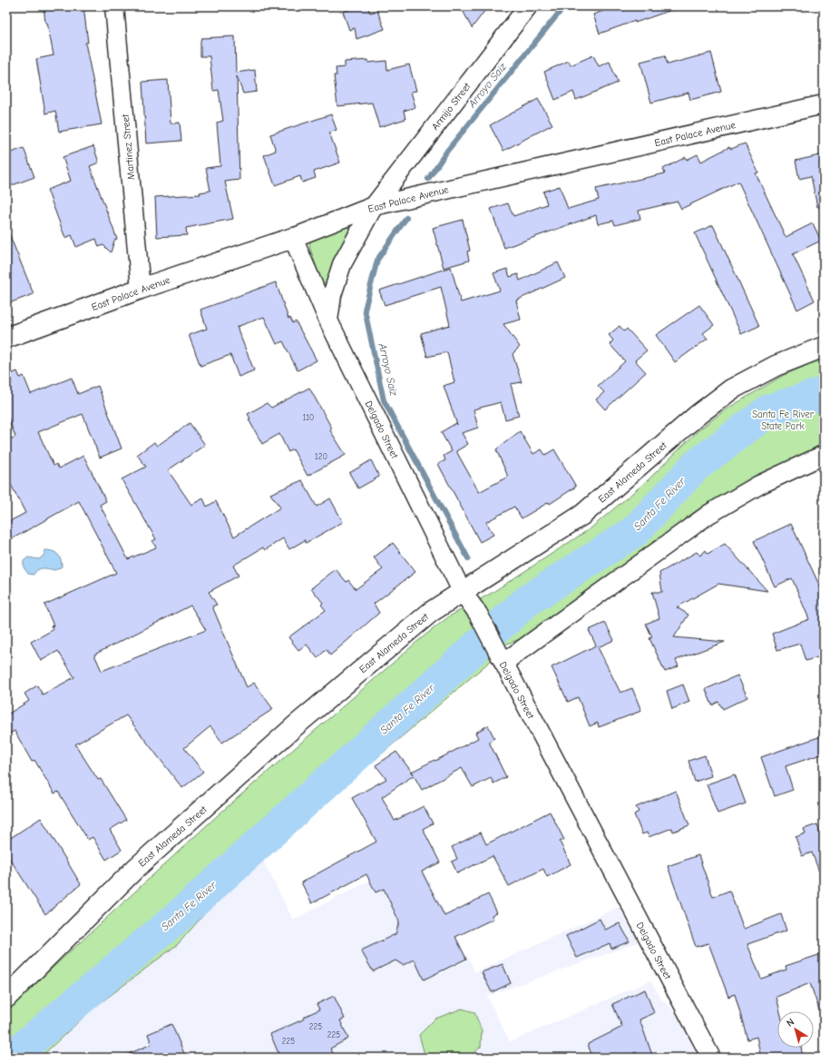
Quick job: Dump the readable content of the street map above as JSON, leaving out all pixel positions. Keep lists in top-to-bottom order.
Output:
{
  "streets": {
    "street": [
      "Armijo Street",
      "East Palace Avenue",
      "Martinez Street",
      "Delgado Street",
      "East Alameda Street"
    ]
  },
  "crossings": [
    ["Armijo Street", "East Palace Avenue"],
    ["East Palace Avenue", "Martinez Street"],
    ["East Palace Avenue", "Delgado Street"],
    ["Delgado Street", "East Alameda Street"]
  ],
  "water": ["Arroyo Saiz", "Santa Fe River"],
  "parks": ["Santa Fe River State Park"],
  "house_numbers": [
    "110",
    "120",
    "225",
    "225",
    "225"
  ],
  "north": "top left"
}
